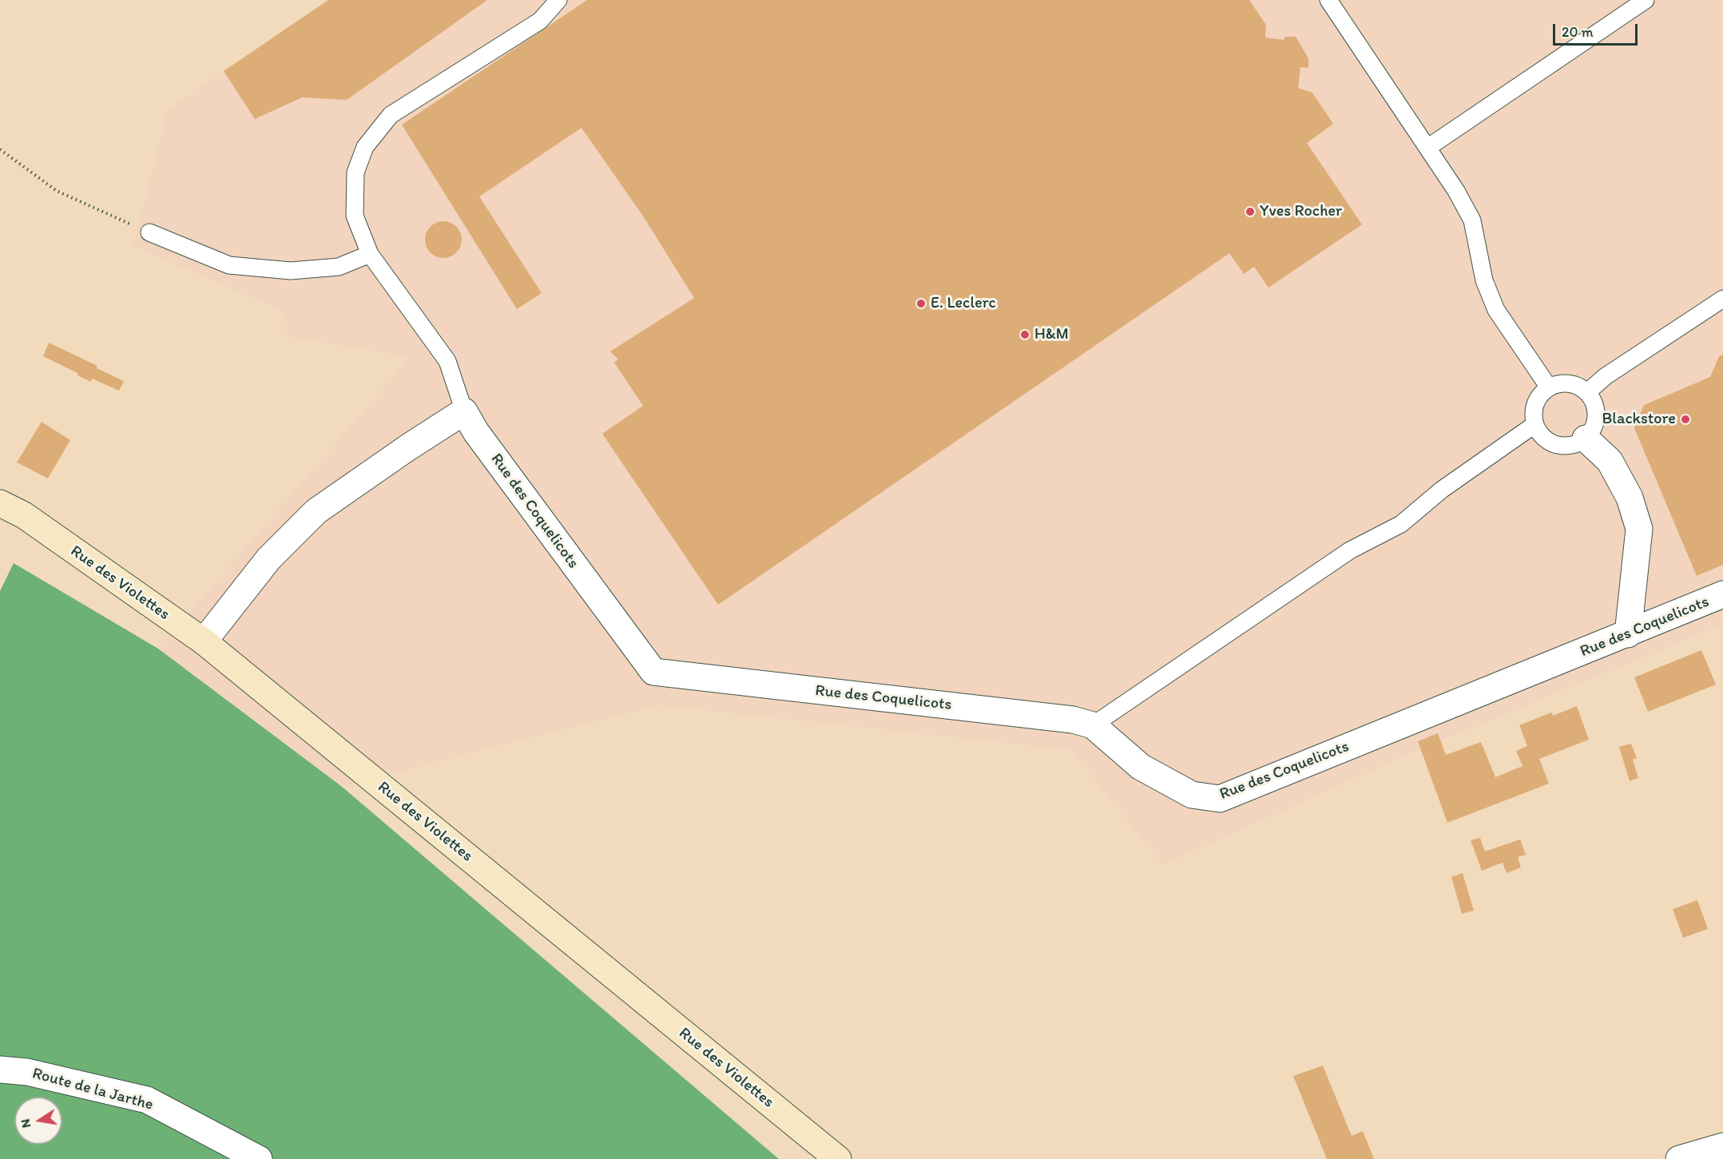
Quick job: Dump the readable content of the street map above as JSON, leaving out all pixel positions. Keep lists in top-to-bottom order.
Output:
{
  "streets": {
    "street": ["Rue des Coquelicots", "Rue des Violettes", "Route de la Jarthe"]
  },
  "places": [
    "Yves Rocher",
    "E. Leclerc",
    "H&M",
    "Blackstore"
  ],
  "scale_bar": "20 m",
  "north": "left"
}
